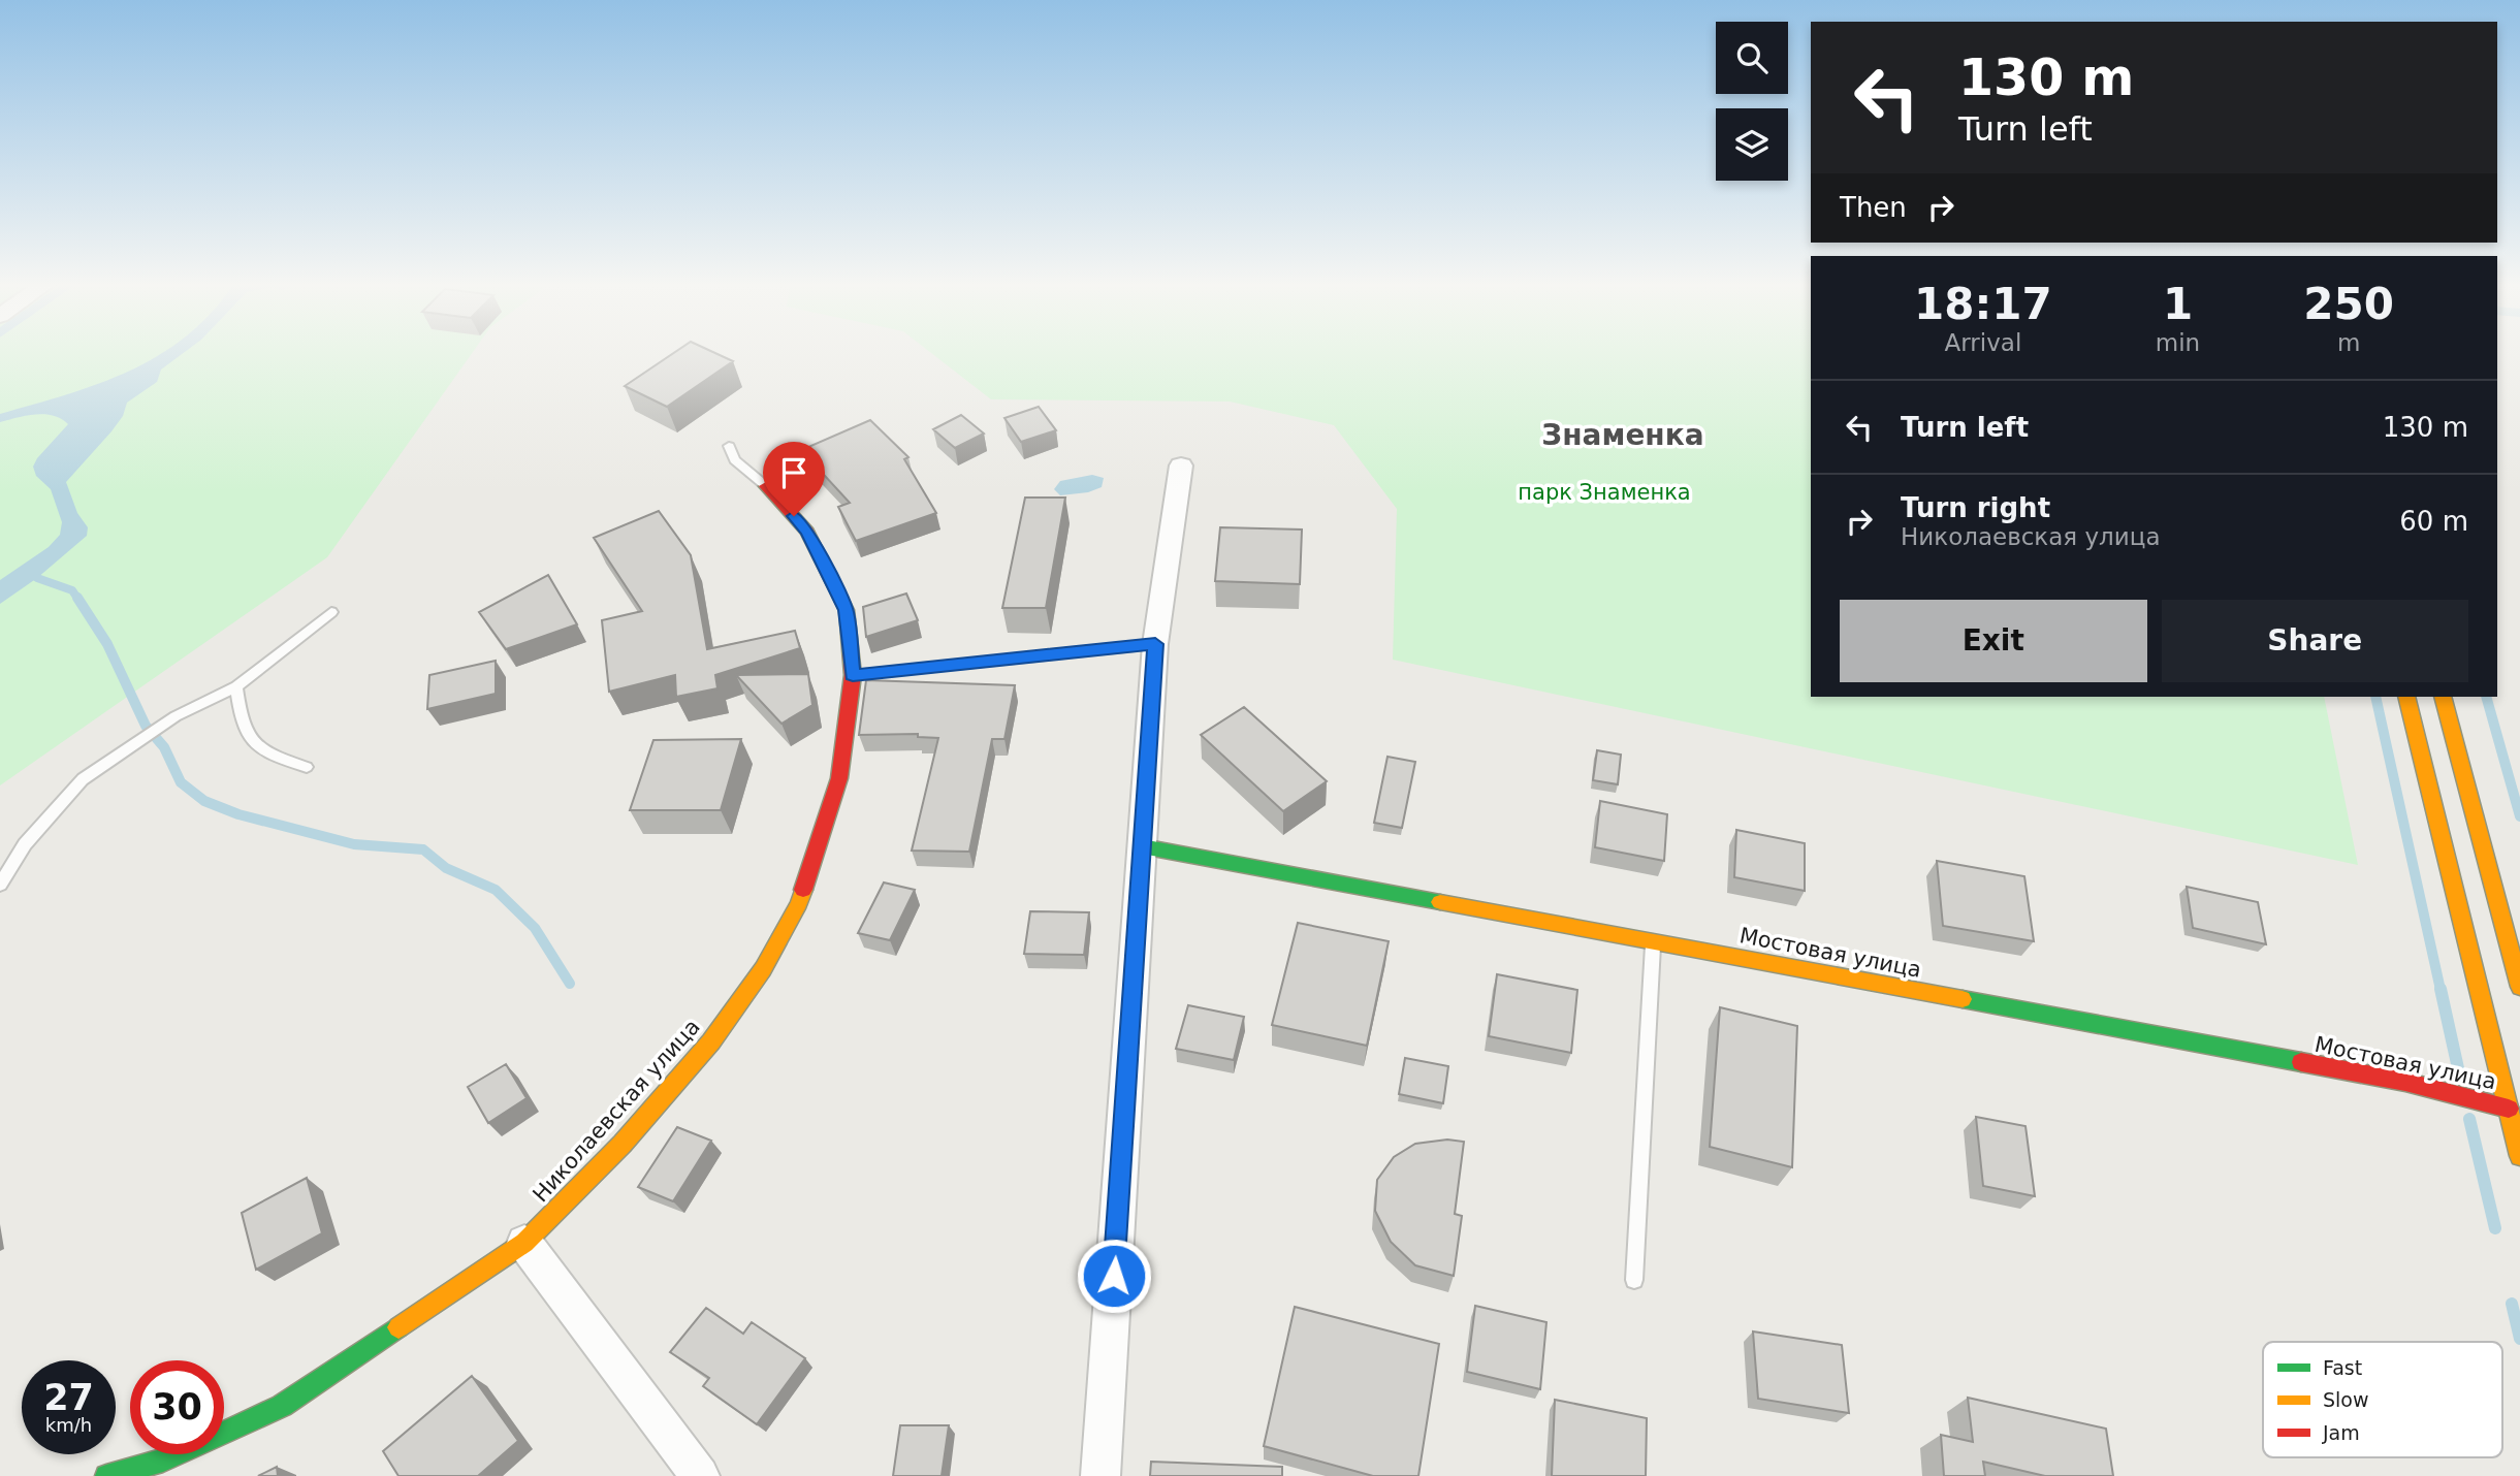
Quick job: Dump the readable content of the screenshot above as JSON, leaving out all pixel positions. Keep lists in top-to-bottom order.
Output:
{
  "streets": {
    "street": ["Мостовая улица", "Николаевская улица"]
  },
  "districts": ["Знаменка"],
  "parks": ["парк Знаменка"],
  "legend": ["Fast", "Slow", "Jam"],
  "page": {
    "turn": ["130 m", "Turn left"],
    "then": "Then",
    "eta": [
      "18:17",
      "Arrival",
      "1",
      "min",
      "250",
      "m"
    ],
    "list": [
      {
        "name": "Turn left",
        "value": "130 m"
      },
      {
        "name": "Turn right",
        "note": "Николаевская улица",
        "value": "60 m"
      }
    ],
    "buttons": ["Exit", "Share"],
    "speed": "27 km/h",
    "limit": "30"
  }
}
